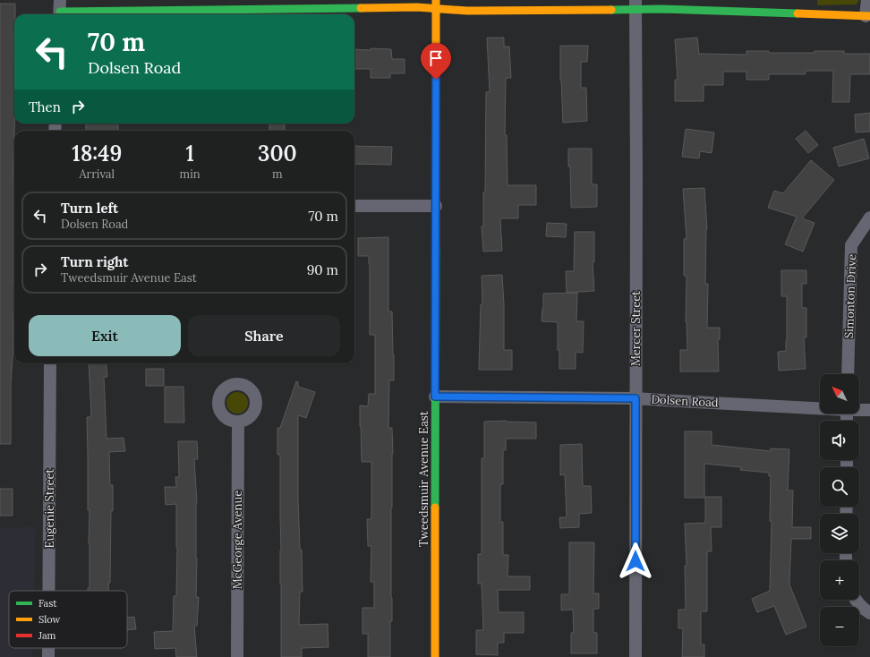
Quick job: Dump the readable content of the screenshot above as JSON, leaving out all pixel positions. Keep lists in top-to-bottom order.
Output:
{
  "streets": {
    "street": [
      "Simonton Drive",
      "Mercer Street",
      "Dolsen Road",
      "Tweedsmuir Avenue East",
      "Eugenie Street",
      "McGeorge Avenue"
    ]
  },
  "crossings": [
    ["Mercer Street", "Dolsen Road"],
    ["Dolsen Road", "Tweedsmuir Avenue East"]
  ],
  "legend": ["Fast", "Slow", "Jam"],
  "north": "top left",
  "page": {
    "turn": ["70 m", "Dolsen Road"],
    "then": "Then",
    "eta": [
      "18:49",
      "Arrival",
      "1",
      "min",
      "300",
      "m"
    ],
    "list": [
      {
        "name": "Turn left",
        "note": "Dolsen Road",
        "value": "70 m"
      },
      {
        "name": "Turn right",
        "note": "Tweedsmuir Avenue East",
        "value": "90 m"
      }
    ],
    "buttons": ["Exit", "Share"],
    "map_buttons": ["+", "−"]
  }
}
